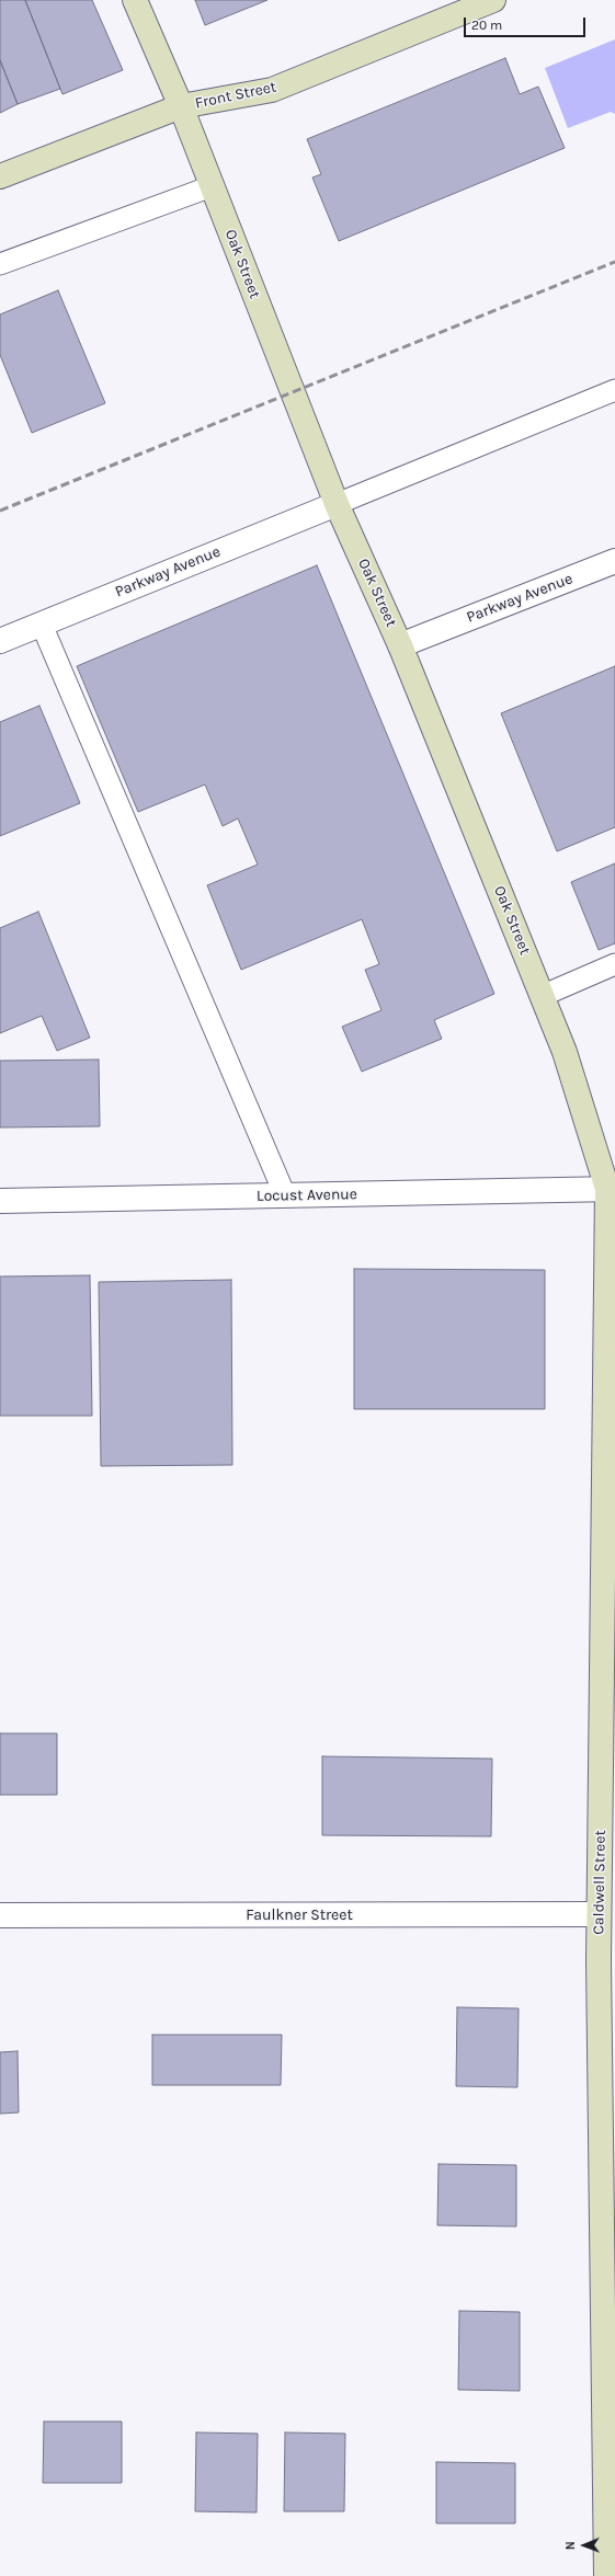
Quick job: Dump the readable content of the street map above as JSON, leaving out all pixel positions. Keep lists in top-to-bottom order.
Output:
{
  "streets": {
    "main road": ["Front Street", "Oak Street", "Caldwell Street"],
    "street": ["Parkway Avenue", "Locust Avenue", "Faulkner Street"]
  },
  "crossings": [
    ["Front Street", "Oak Street"],
    ["Oak Street", "Parkway Avenue"],
    ["Oak Street", "Locust Avenue"],
    ["Oak Street", "Caldwell Street"],
    ["Locust Avenue", "Caldwell Street"],
    ["Caldwell Street", "Faulkner Street"]
  ],
  "scale_bar": "20 m",
  "north": "left"
}
